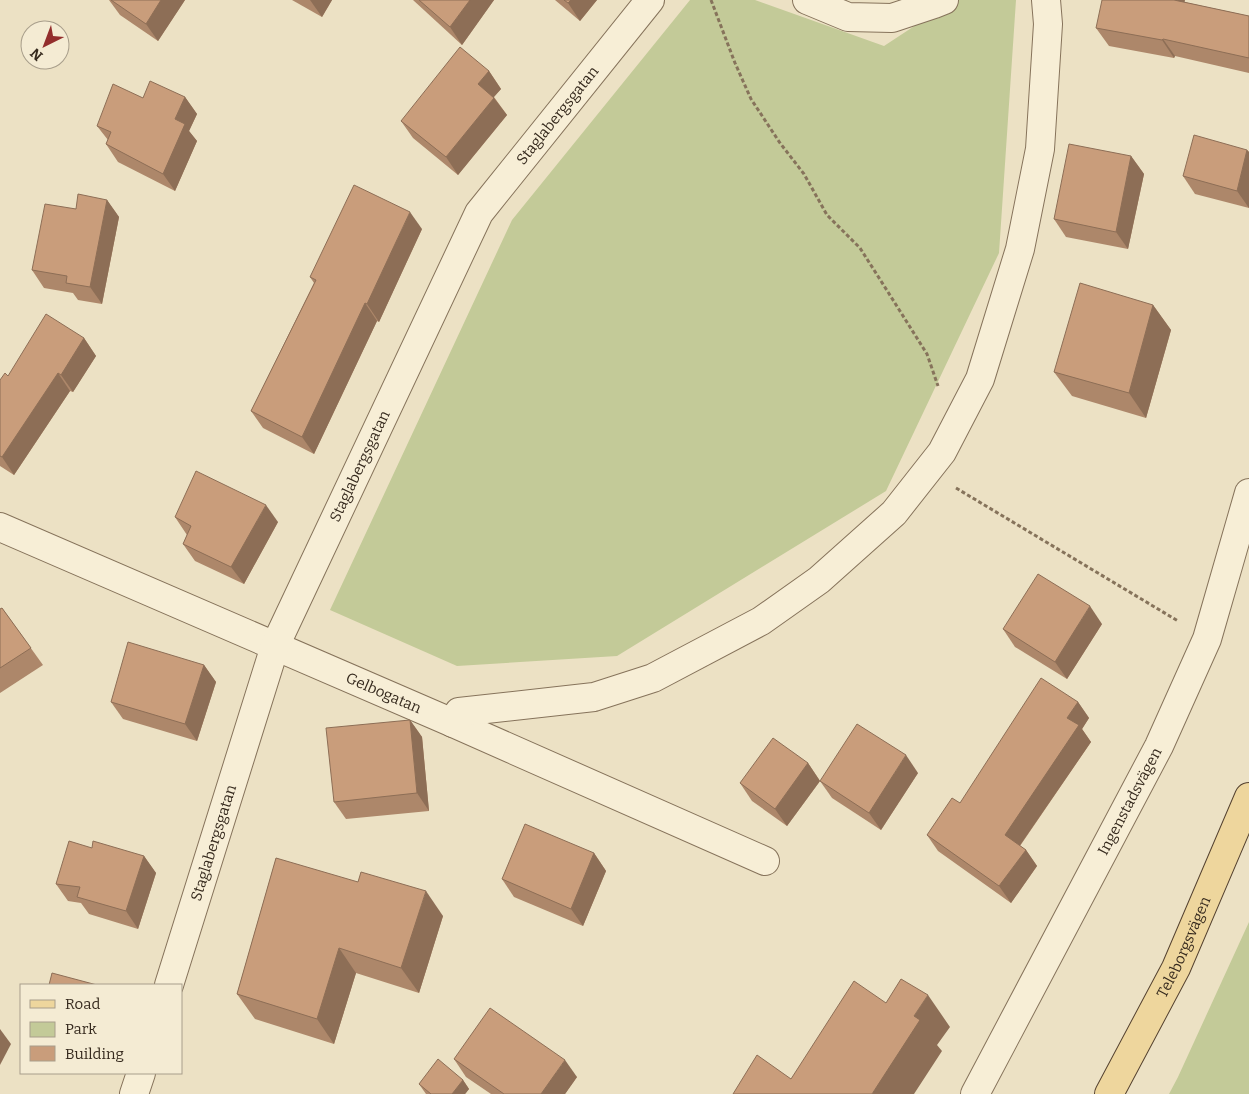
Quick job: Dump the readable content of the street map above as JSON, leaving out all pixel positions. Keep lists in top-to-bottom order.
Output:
{
  "streets": {
    "main road": ["Teleborgsvägen"],
    "street": ["Staglabergsgatan", "Gelbogatan", "Ingenstadsvägen"]
  },
  "crossings": [
    ["Staglabergsgatan", "Gelbogatan"]
  ],
  "legend": ["Road", "Park", "Building"],
  "north": "bottom left"
}
